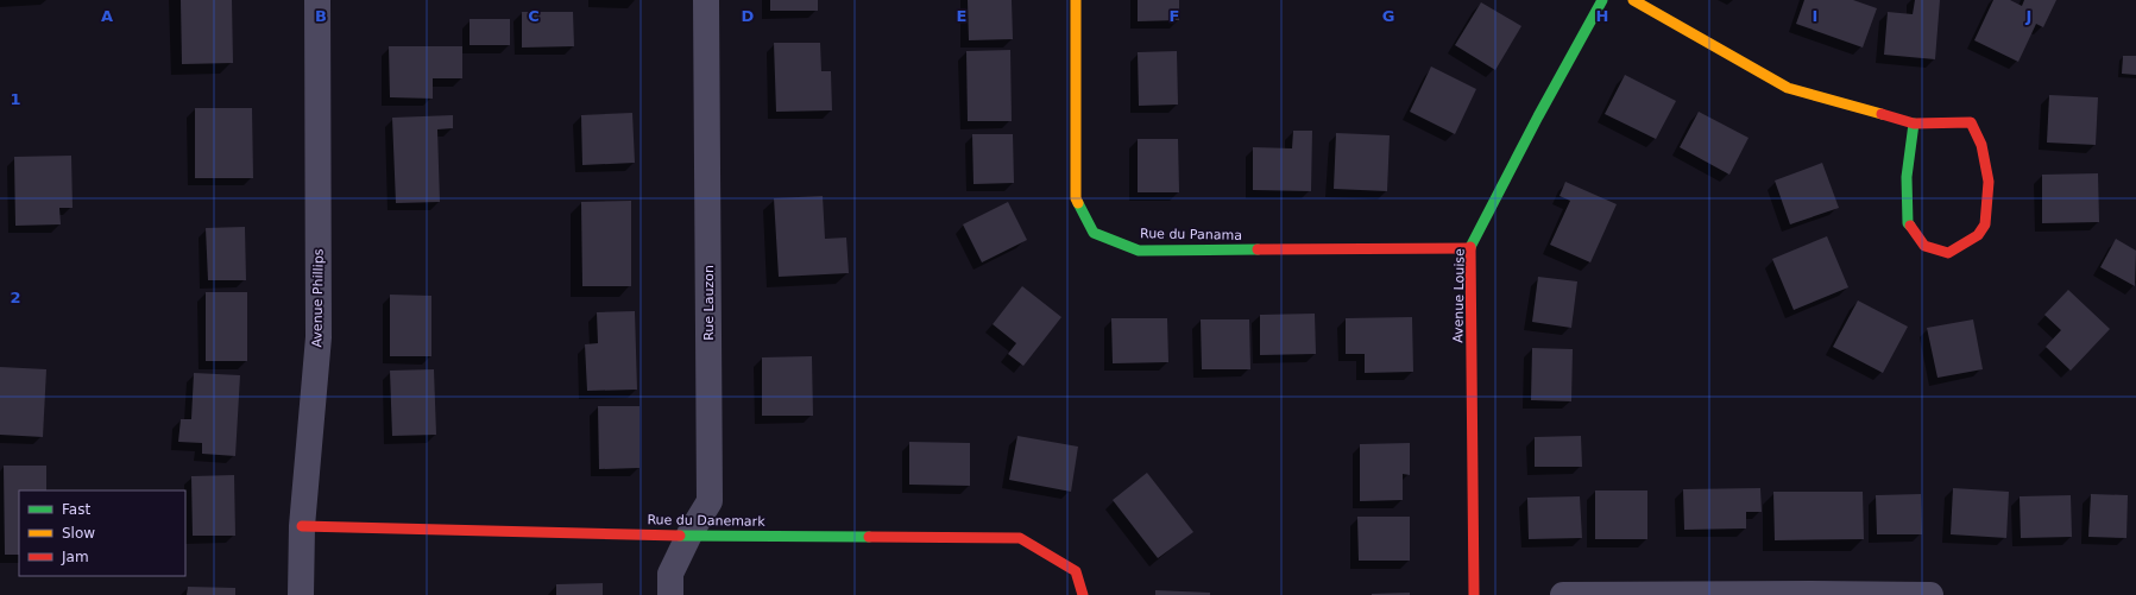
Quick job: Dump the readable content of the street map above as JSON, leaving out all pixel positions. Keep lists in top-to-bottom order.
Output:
{
  "streets": {
    "street": [
      "Rue du Panama",
      "Avenue Louise",
      "Avenue Phillips",
      "Rue Lauzon",
      "Rue du Danemark"
    ]
  },
  "crossings": [
    ["Rue du Panama", "Avenue Louise"],
    ["Avenue Phillips", "Rue du Danemark"],
    ["Rue Lauzon", "Rue du Danemark"]
  ],
  "legend": ["Fast", "Slow", "Jam"],
  "grid": {
    "columns": [
      "A",
      "B",
      "C",
      "D",
      "E",
      "F",
      "G",
      "H",
      "I",
      "J"
    ],
    "rows": ["1", "2"]
  }
}
